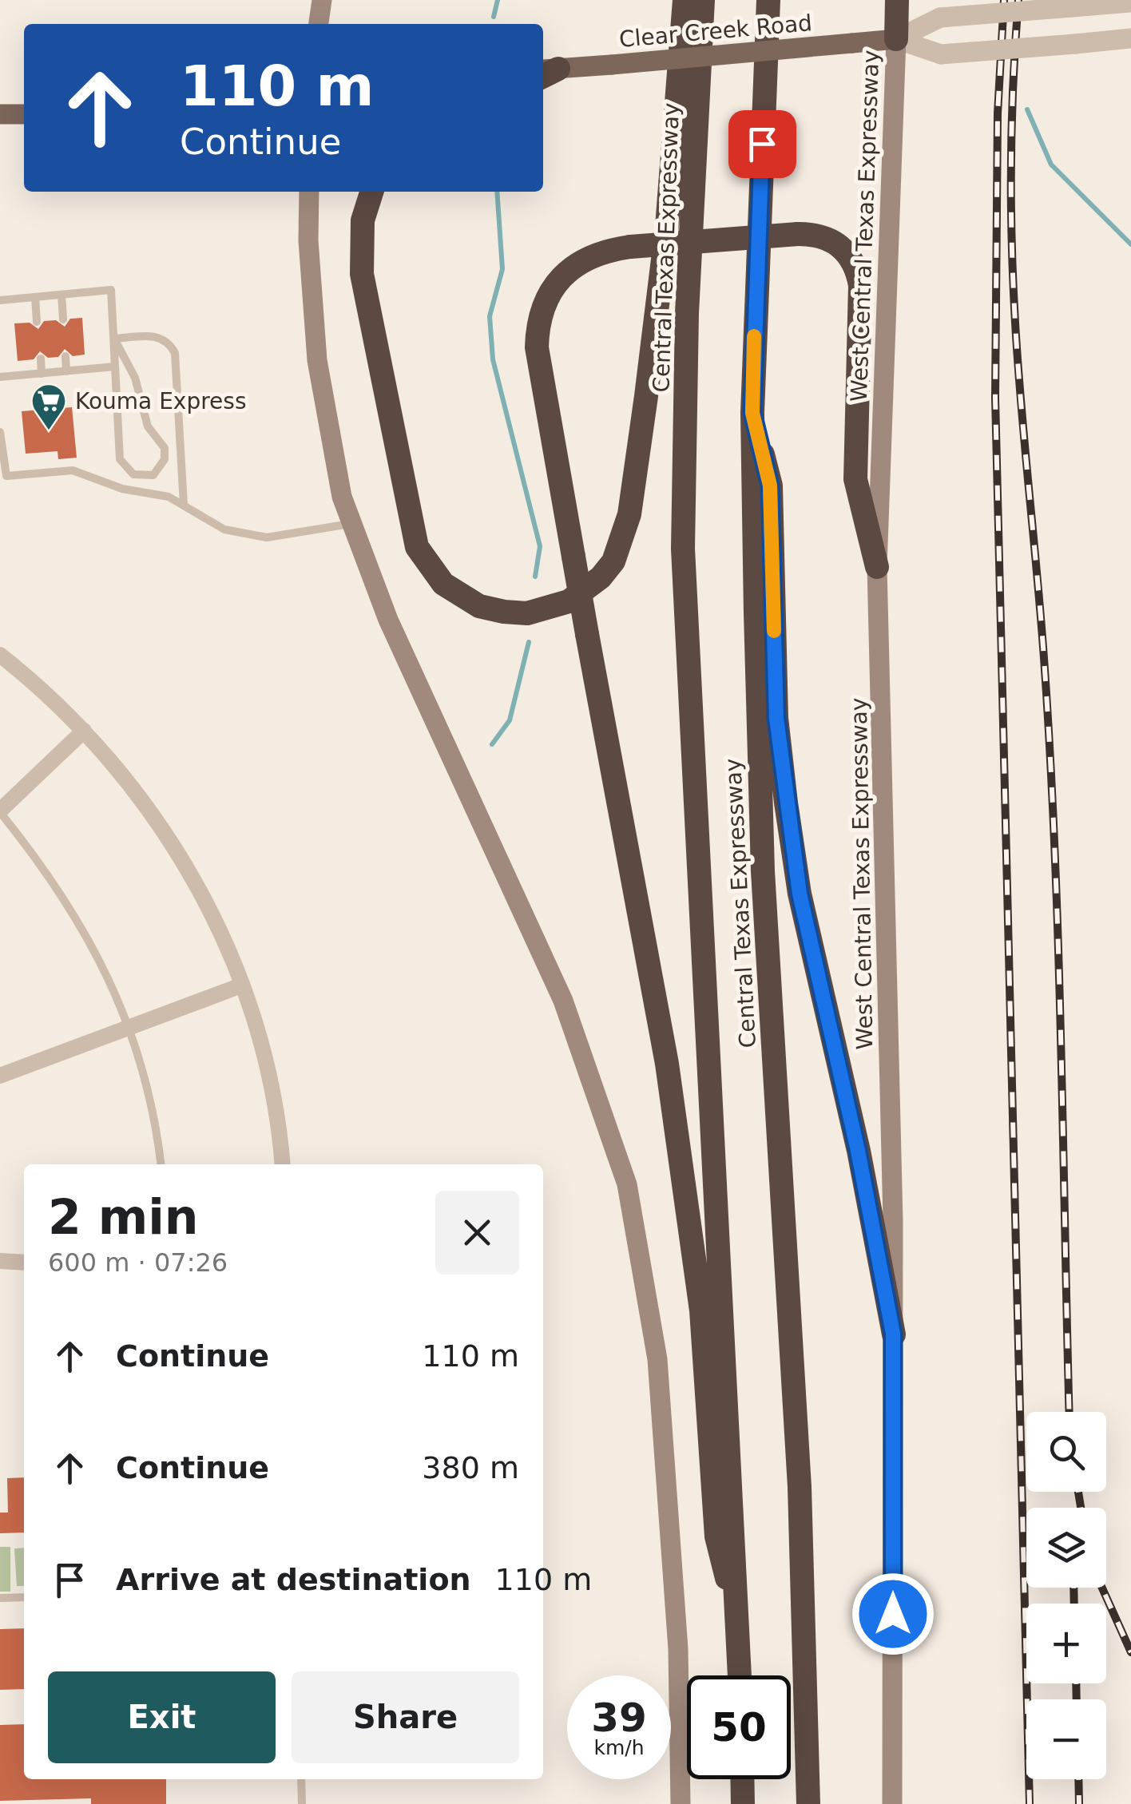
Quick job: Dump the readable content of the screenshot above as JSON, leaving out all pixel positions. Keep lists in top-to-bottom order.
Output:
{
  "streets": {
    "highway": ["Central Texas Expressway"],
    "main road": ["Clear Creek Road", "West Central Texas Expressway"]
  },
  "crossings": [
    ["Clear Creek Road", "West Central Texas Expressway"]
  ],
  "places": {
    "supermarket": ["Kouma Express"]
  },
  "page": {
    "turn": ["110 m", "Continue"],
    "heading": ["2 min", "600 m · 07:26"],
    "list": [
      {
        "name": "Continue",
        "value": "110 m"
      },
      {
        "name": "Continue",
        "value": "380 m"
      },
      {
        "name": "Arrive at destination",
        "value": "110 m"
      }
    ],
    "map_buttons": ["+", "−"],
    "buttons": ["Exit", "Share"],
    "speed": "39 km/h",
    "limit": "50"
  }
}
